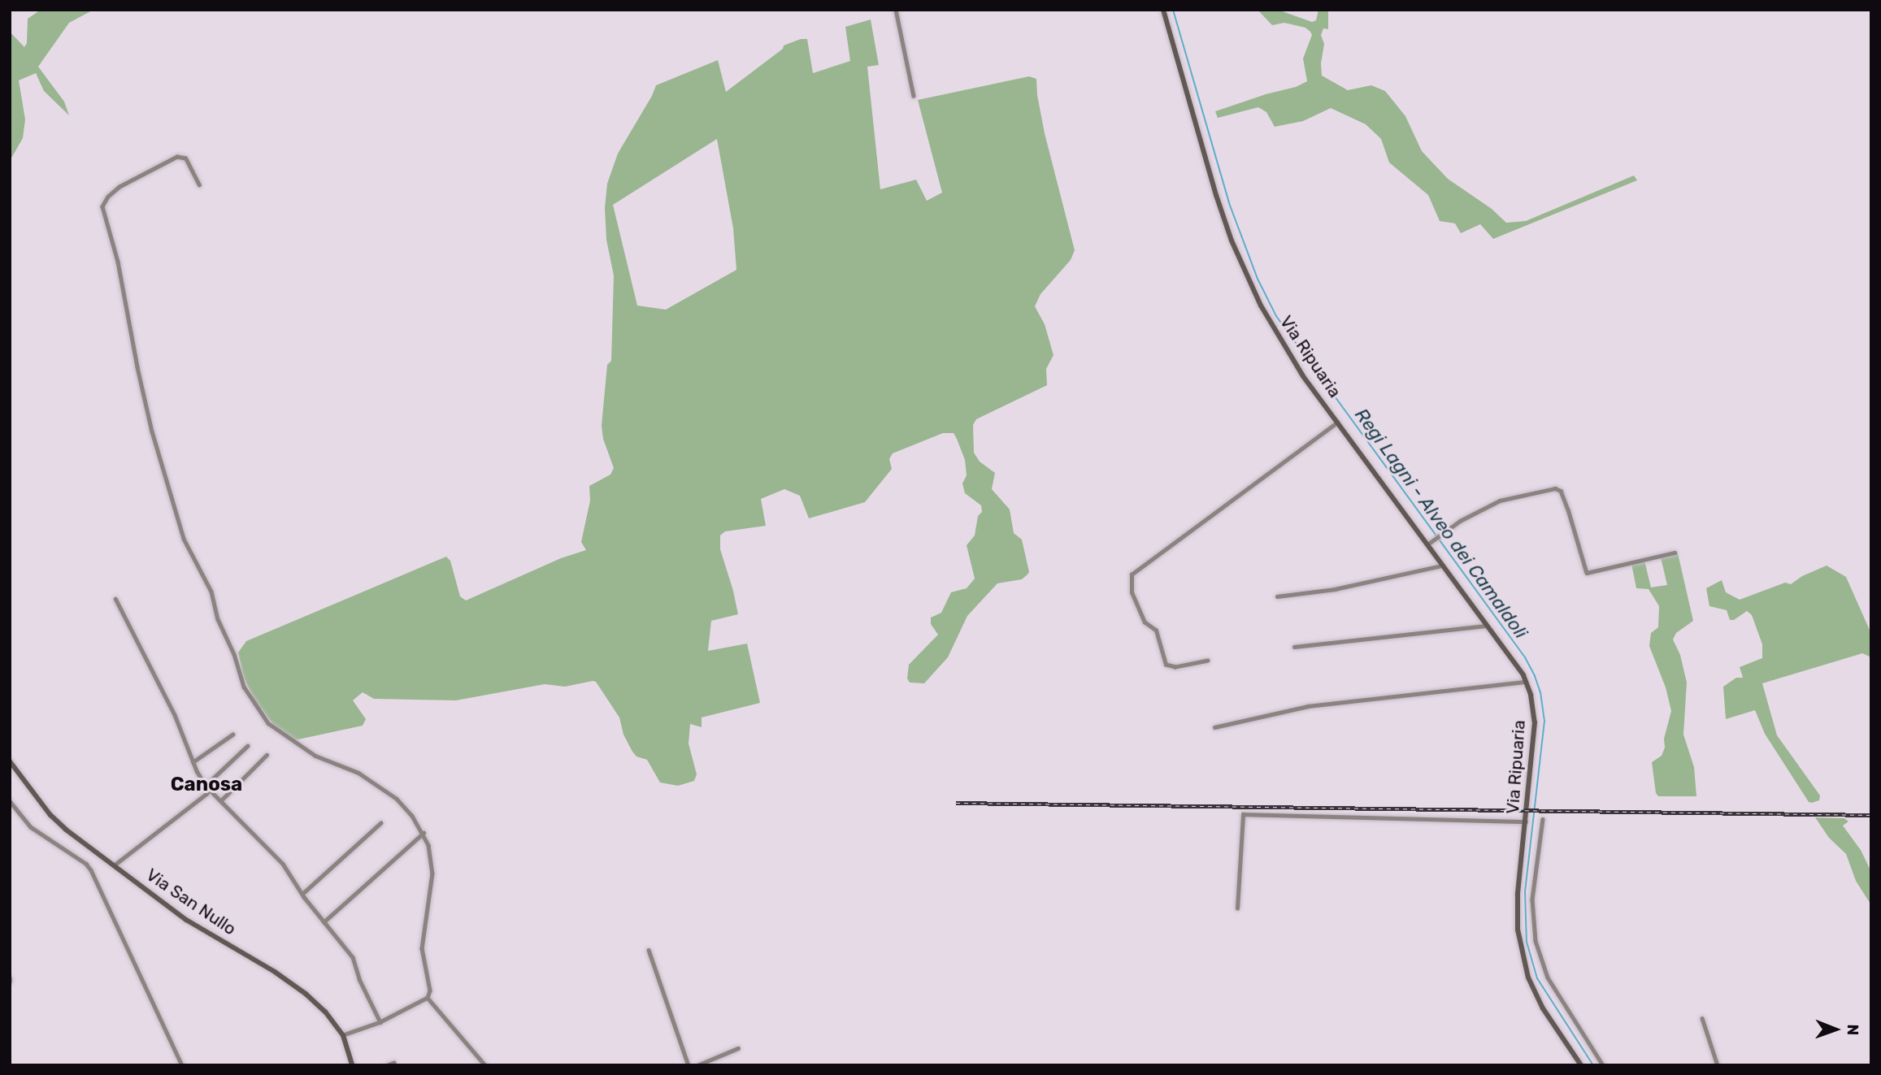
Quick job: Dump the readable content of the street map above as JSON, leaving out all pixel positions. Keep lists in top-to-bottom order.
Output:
{
  "streets": {
    "street": ["Via Ripuaria", "Via San Nullo"]
  },
  "districts": ["Canosa"],
  "water": ["Regi Lagni - Alveo dei Camaldoli"],
  "north": "right"
}
